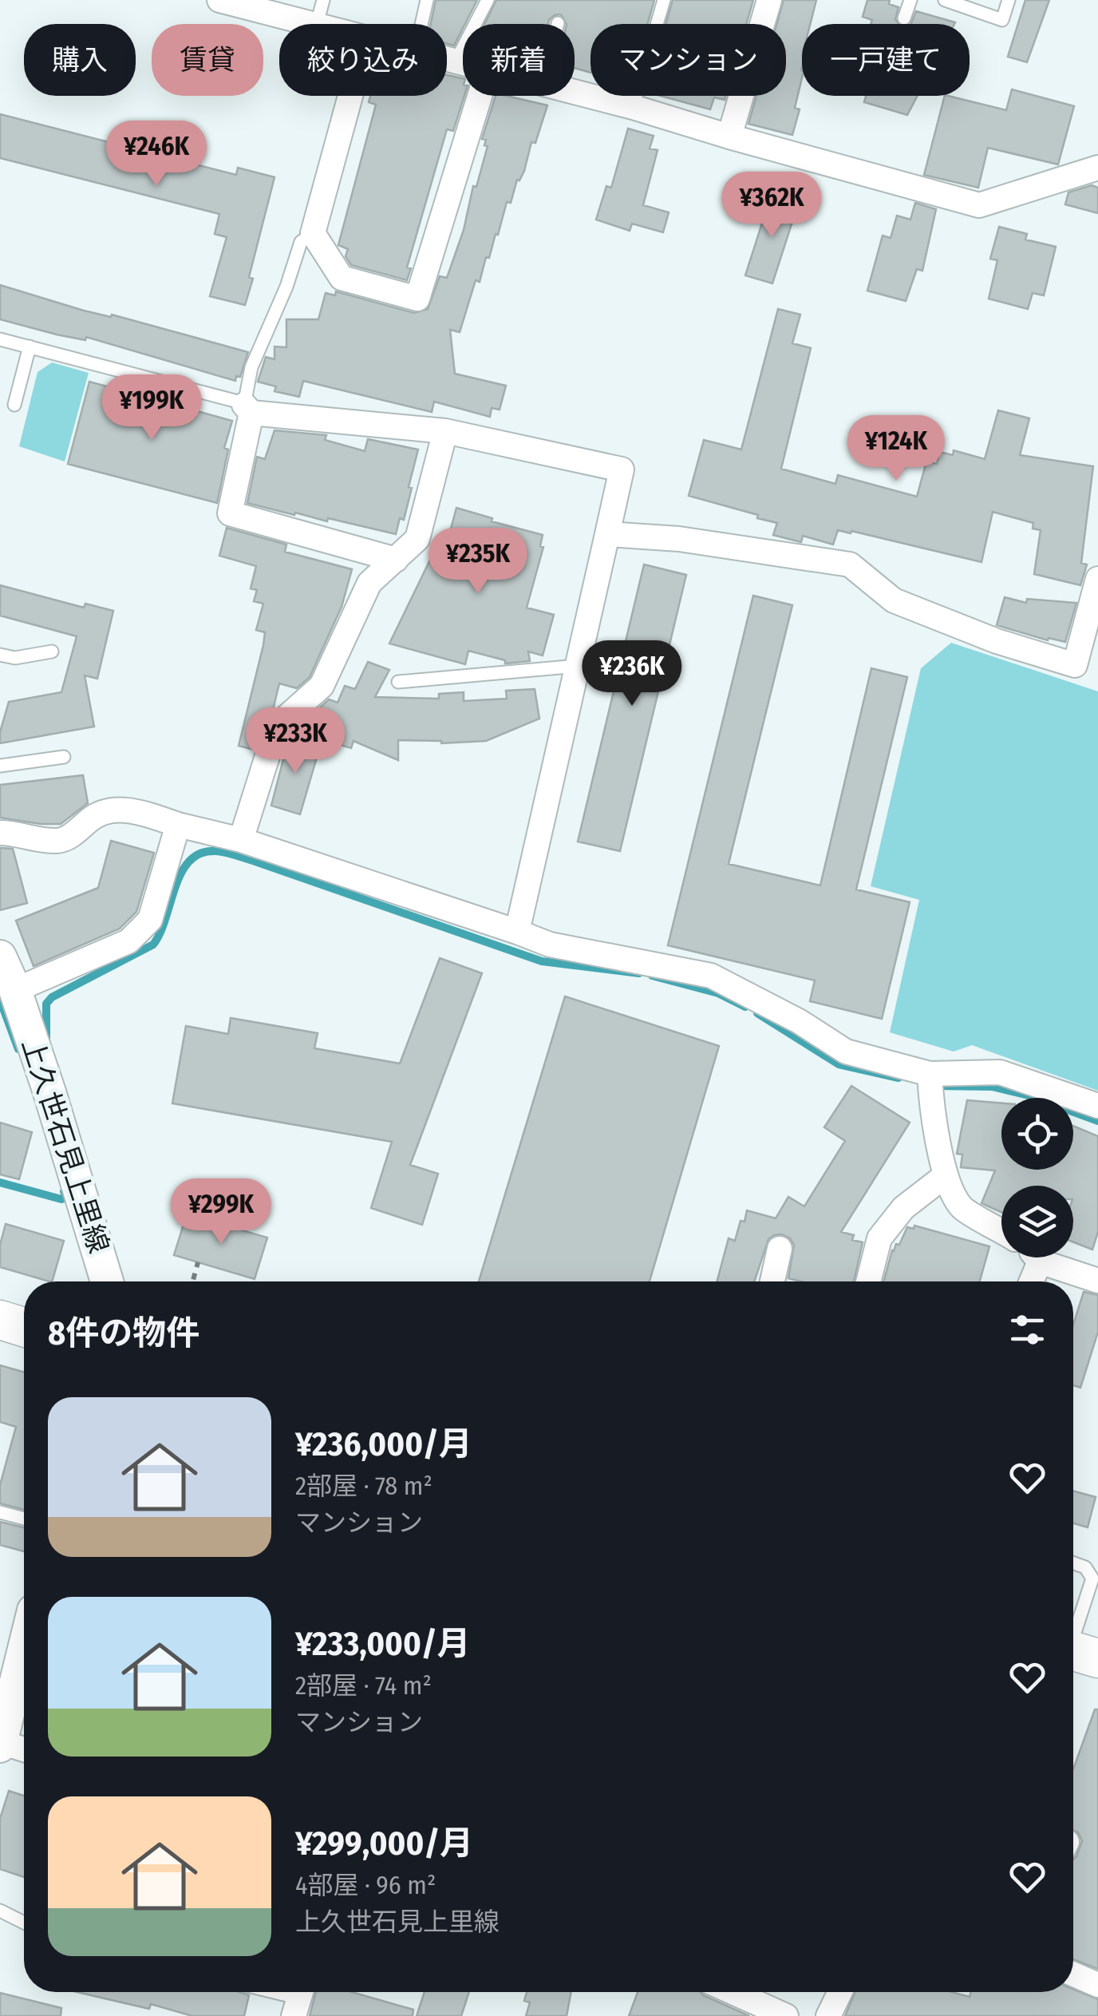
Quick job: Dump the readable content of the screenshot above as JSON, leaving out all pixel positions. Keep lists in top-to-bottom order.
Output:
{
  "streets": {
    "main road": ["上久世石見上里線"]
  },
  "page": {
    "chip": [
      "購入",
      "賃貸",
      "絞り込み",
      "新着",
      "マンション",
      "一戸建て"
    ],
    "price": [
      "¥246K",
      "¥362K",
      "¥199K",
      "¥124K",
      "¥235K",
      "¥236K",
      "¥233K",
      "¥299K"
    ],
    "heading": "8件の物件",
    "list": [
      {
        "name": "¥236,000/月",
        "note": "2部屋 · 78 m² · マンション"
      },
      {
        "name": "¥233,000/月",
        "note": "2部屋 · 74 m² · マンション"
      },
      {
        "name": "¥299,000/月",
        "note": "4部屋 · 96 m² · 上久世石見上里線"
      }
    ]
  }
}
